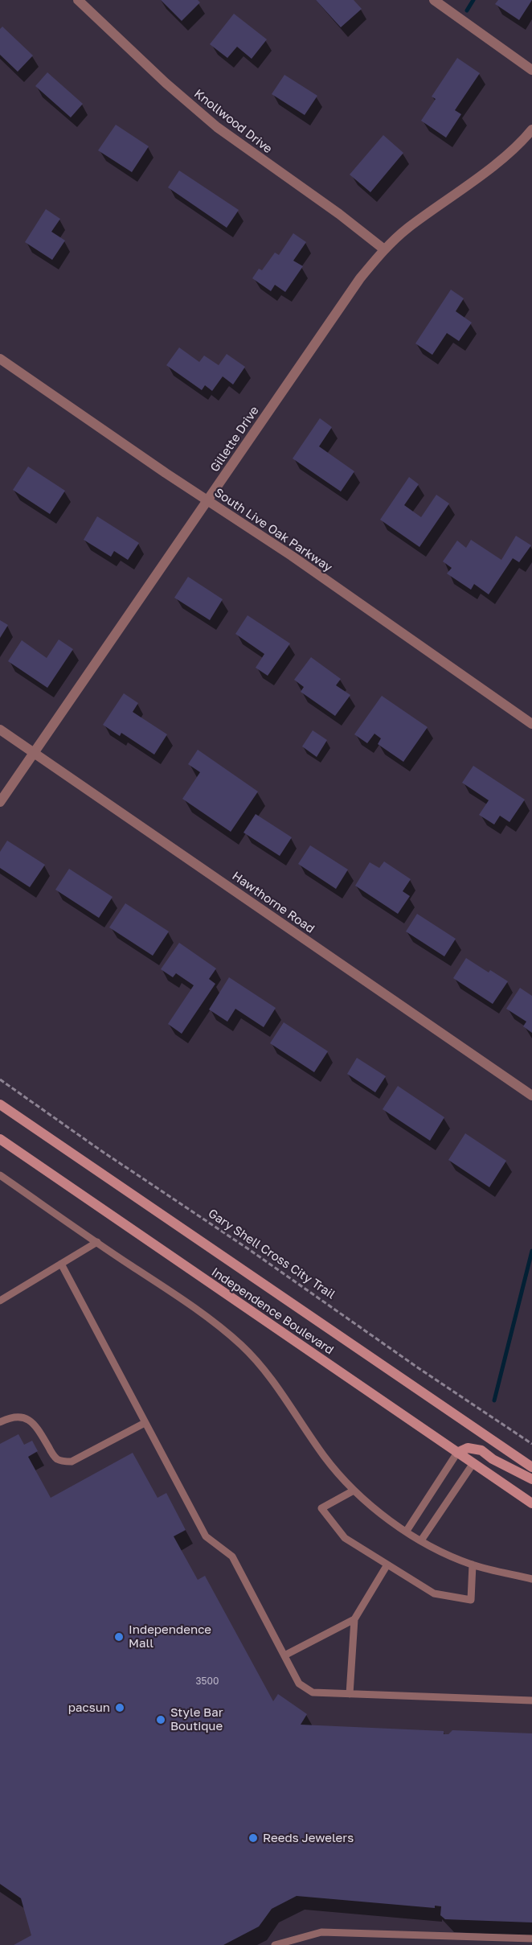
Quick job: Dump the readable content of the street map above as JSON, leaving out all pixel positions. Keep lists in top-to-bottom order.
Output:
{
  "streets": {
    "main road": ["Independence Boulevard"],
    "street": [
      "Knollwood Drive",
      "Gillette Drive",
      "South Live Oak Parkway",
      "Hawthorne Road"
    ],
    "path": ["Gary Shell Cross City Trail"]
  },
  "crossings": [
    ["Knollwood Drive", "Gillette Drive"],
    ["Gillette Drive", "South Live Oak Parkway"],
    ["Gillette Drive", "Hawthorne Road"]
  ],
  "places": [
    "Independence Mall",
    "pacsun",
    "Style Bar Boutique",
    "Reeds Jewelers"
  ],
  "house_numbers": ["3500"]
}
